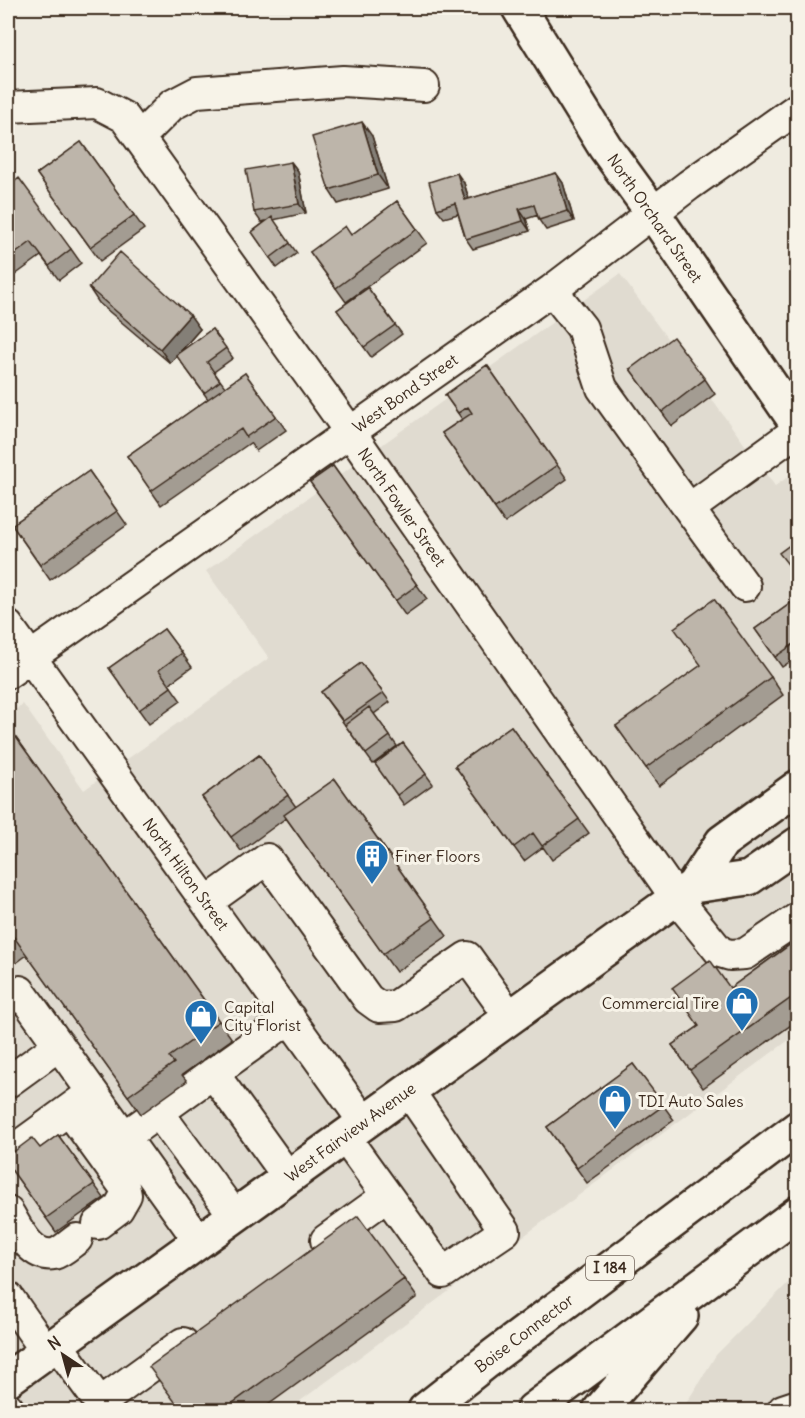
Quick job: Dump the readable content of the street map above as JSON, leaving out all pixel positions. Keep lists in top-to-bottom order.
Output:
{
  "streets": {
    "main road": [
      "North Orchard Street",
      "West Fairview Avenue",
      "I 184",
      "Boise Connector"
    ],
    "street": ["West Bond Street", "North Fowler Street", "North Hilton Street"]
  },
  "crossings": [
    ["North Orchard Street", "West Bond Street"],
    ["West Bond Street", "North Fowler Street"],
    ["West Bond Street", "North Hilton Street"],
    ["North Fowler Street", "West Fairview Avenue"],
    ["North Hilton Street", "West Fairview Avenue"]
  ],
  "places": {
    "building": ["Finer Floors"],
    "shop": ["Commercial Tire", "Capital City Florist", "TDI Auto Sales"]
  },
  "north": "top left"
}
